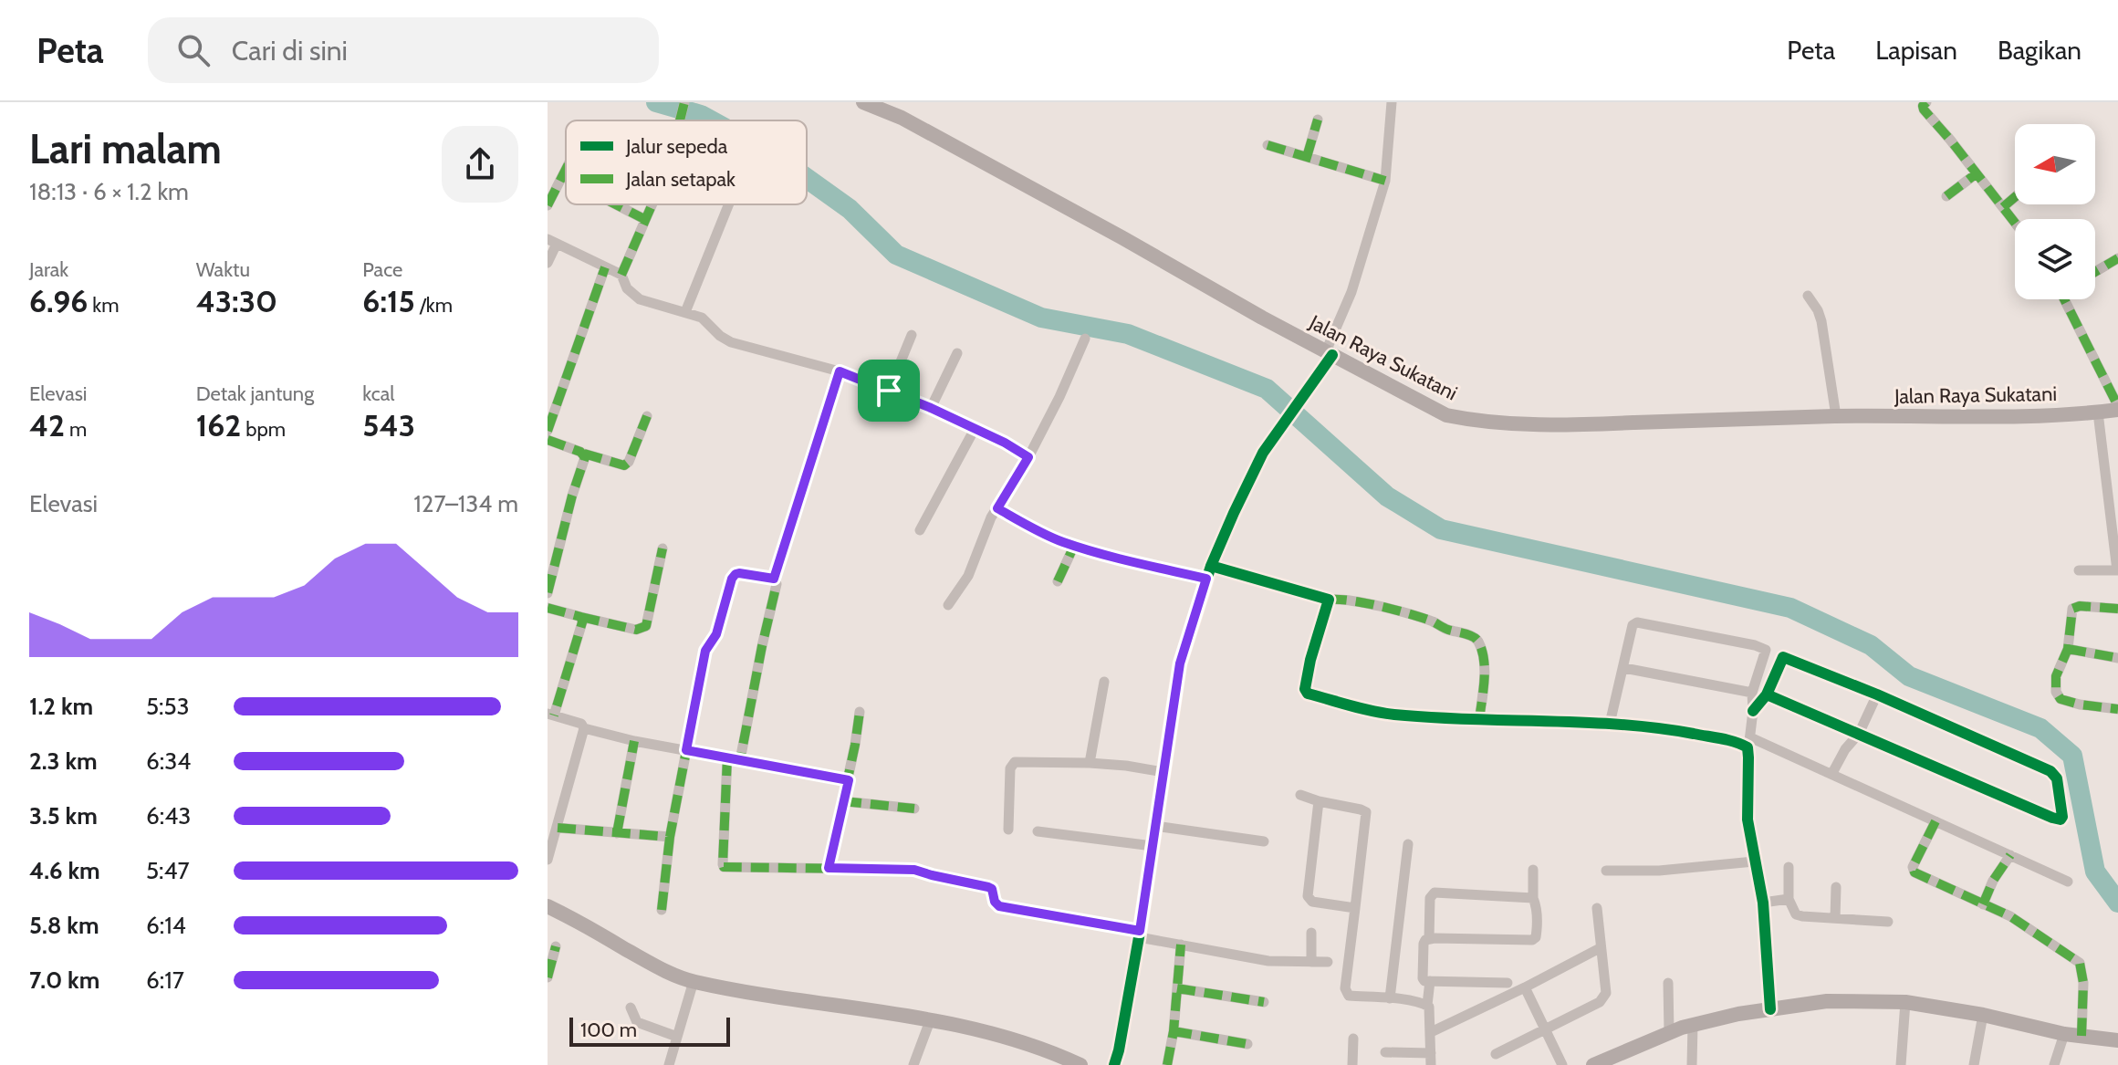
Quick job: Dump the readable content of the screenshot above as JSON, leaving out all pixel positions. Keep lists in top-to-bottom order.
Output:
{
  "streets": {
    "main road": ["Jalan Raya Sukatani"]
  },
  "legend": ["Jalur sepeda", "Jalan setapak"],
  "scale_bar": "100 m",
  "north": "left",
  "page": {
    "header": "Peta",
    "search": "Cari di sini",
    "nav": ["Peta", "Lapisan", "Bagikan"],
    "heading": ["Lari malam", "18:13 · 6 × 1.2 km"],
    "stats": [
      ["Jarak", "6.96 km"],
      ["Waktu", "43:30"],
      ["Pace", "6:15 /km"],
      ["Elevasi", "42 m"],
      ["Detak jantung", "162 bpm"],
      ["kcal", "543"]
    ],
    "chart": ["Elevasi", "127–134 m"],
    "list": [
      {
        "name": "1.2 km",
        "note": "5:53"
      },
      {
        "name": "2.3 km",
        "note": "6:34"
      },
      {
        "name": "3.5 km",
        "note": "6:43"
      },
      {
        "name": "4.6 km",
        "note": "5:47"
      },
      {
        "name": "5.8 km",
        "note": "6:14"
      },
      {
        "name": "7.0 km",
        "note": "6:17"
      }
    ],
    "scale": "100 m"
  }
}
